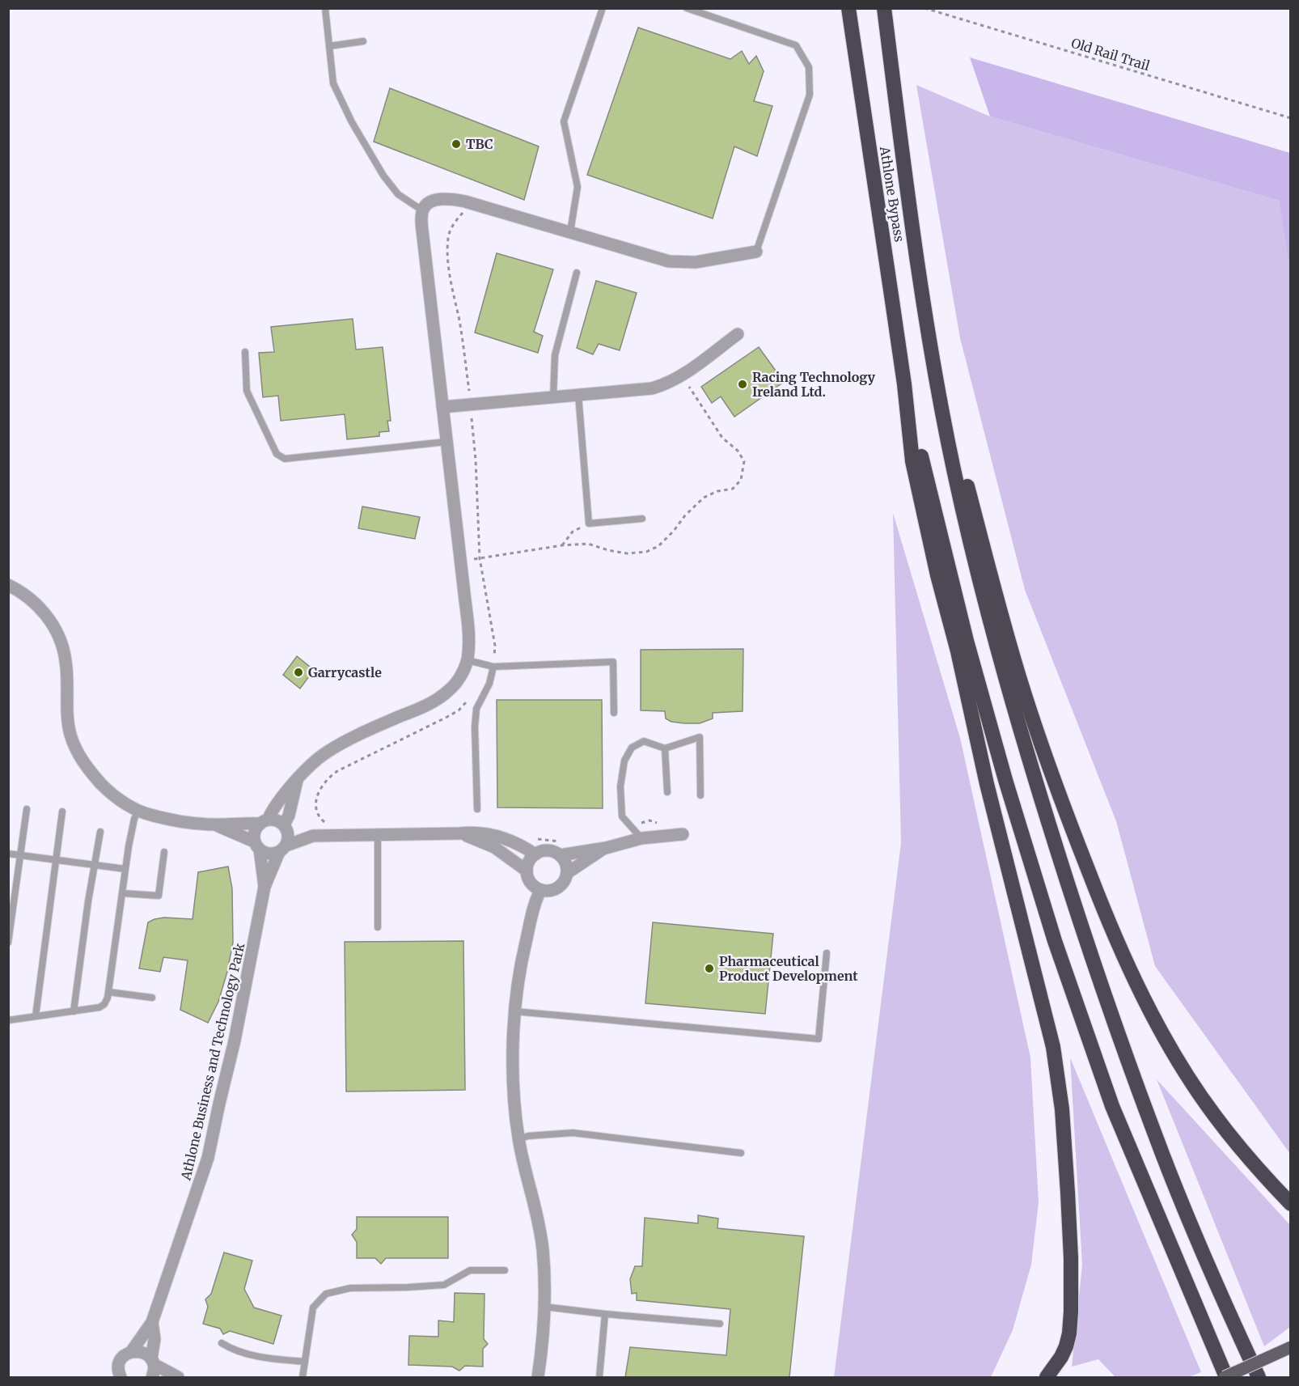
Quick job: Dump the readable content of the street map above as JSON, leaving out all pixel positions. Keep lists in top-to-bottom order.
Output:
{
  "streets": {
    "highway": ["Athlone Bypass"],
    "street": ["Athlone Business and Technology Park"],
    "path": ["Old Rail Trail"]
  },
  "places": [
    "TBC",
    "Racing Technology Ireland Ltd.",
    "Garrycastle",
    "Pharmaceutical Product Development"
  ]
}
